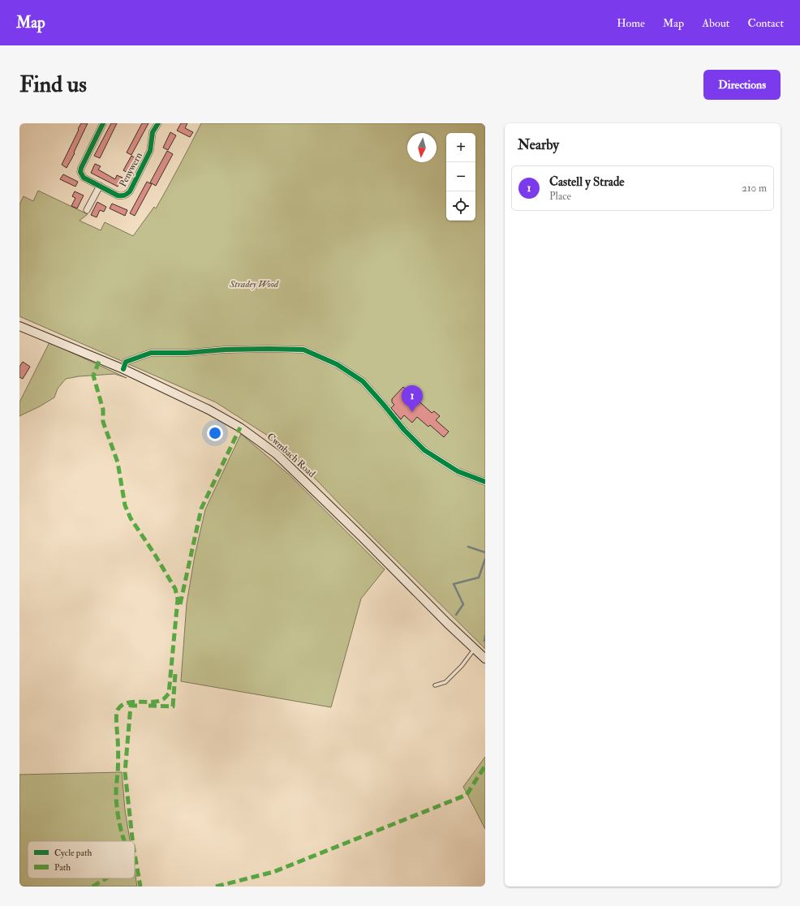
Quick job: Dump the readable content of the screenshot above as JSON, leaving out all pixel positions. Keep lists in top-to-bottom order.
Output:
{
  "streets": {
    "main road": ["Cwmbach Road"],
    "street": ["Penywern"]
  },
  "parks": ["Stradey Wood"],
  "legend": ["Cycle path", "Path"],
  "north": "bottom",
  "page": {
    "header": "Map",
    "nav": [
      "Home",
      "Map",
      "About",
      "Contact"
    ],
    "buttons": "Directions",
    "title": "Find us",
    "heading": "Nearby",
    "map_buttons": ["+", "−"],
    "list": [
      {
        "mark": "1",
        "name": "Castell y Strade",
        "note": "Place",
        "value": "210 m"
      }
    ],
    "pins": "1"
  }
}
